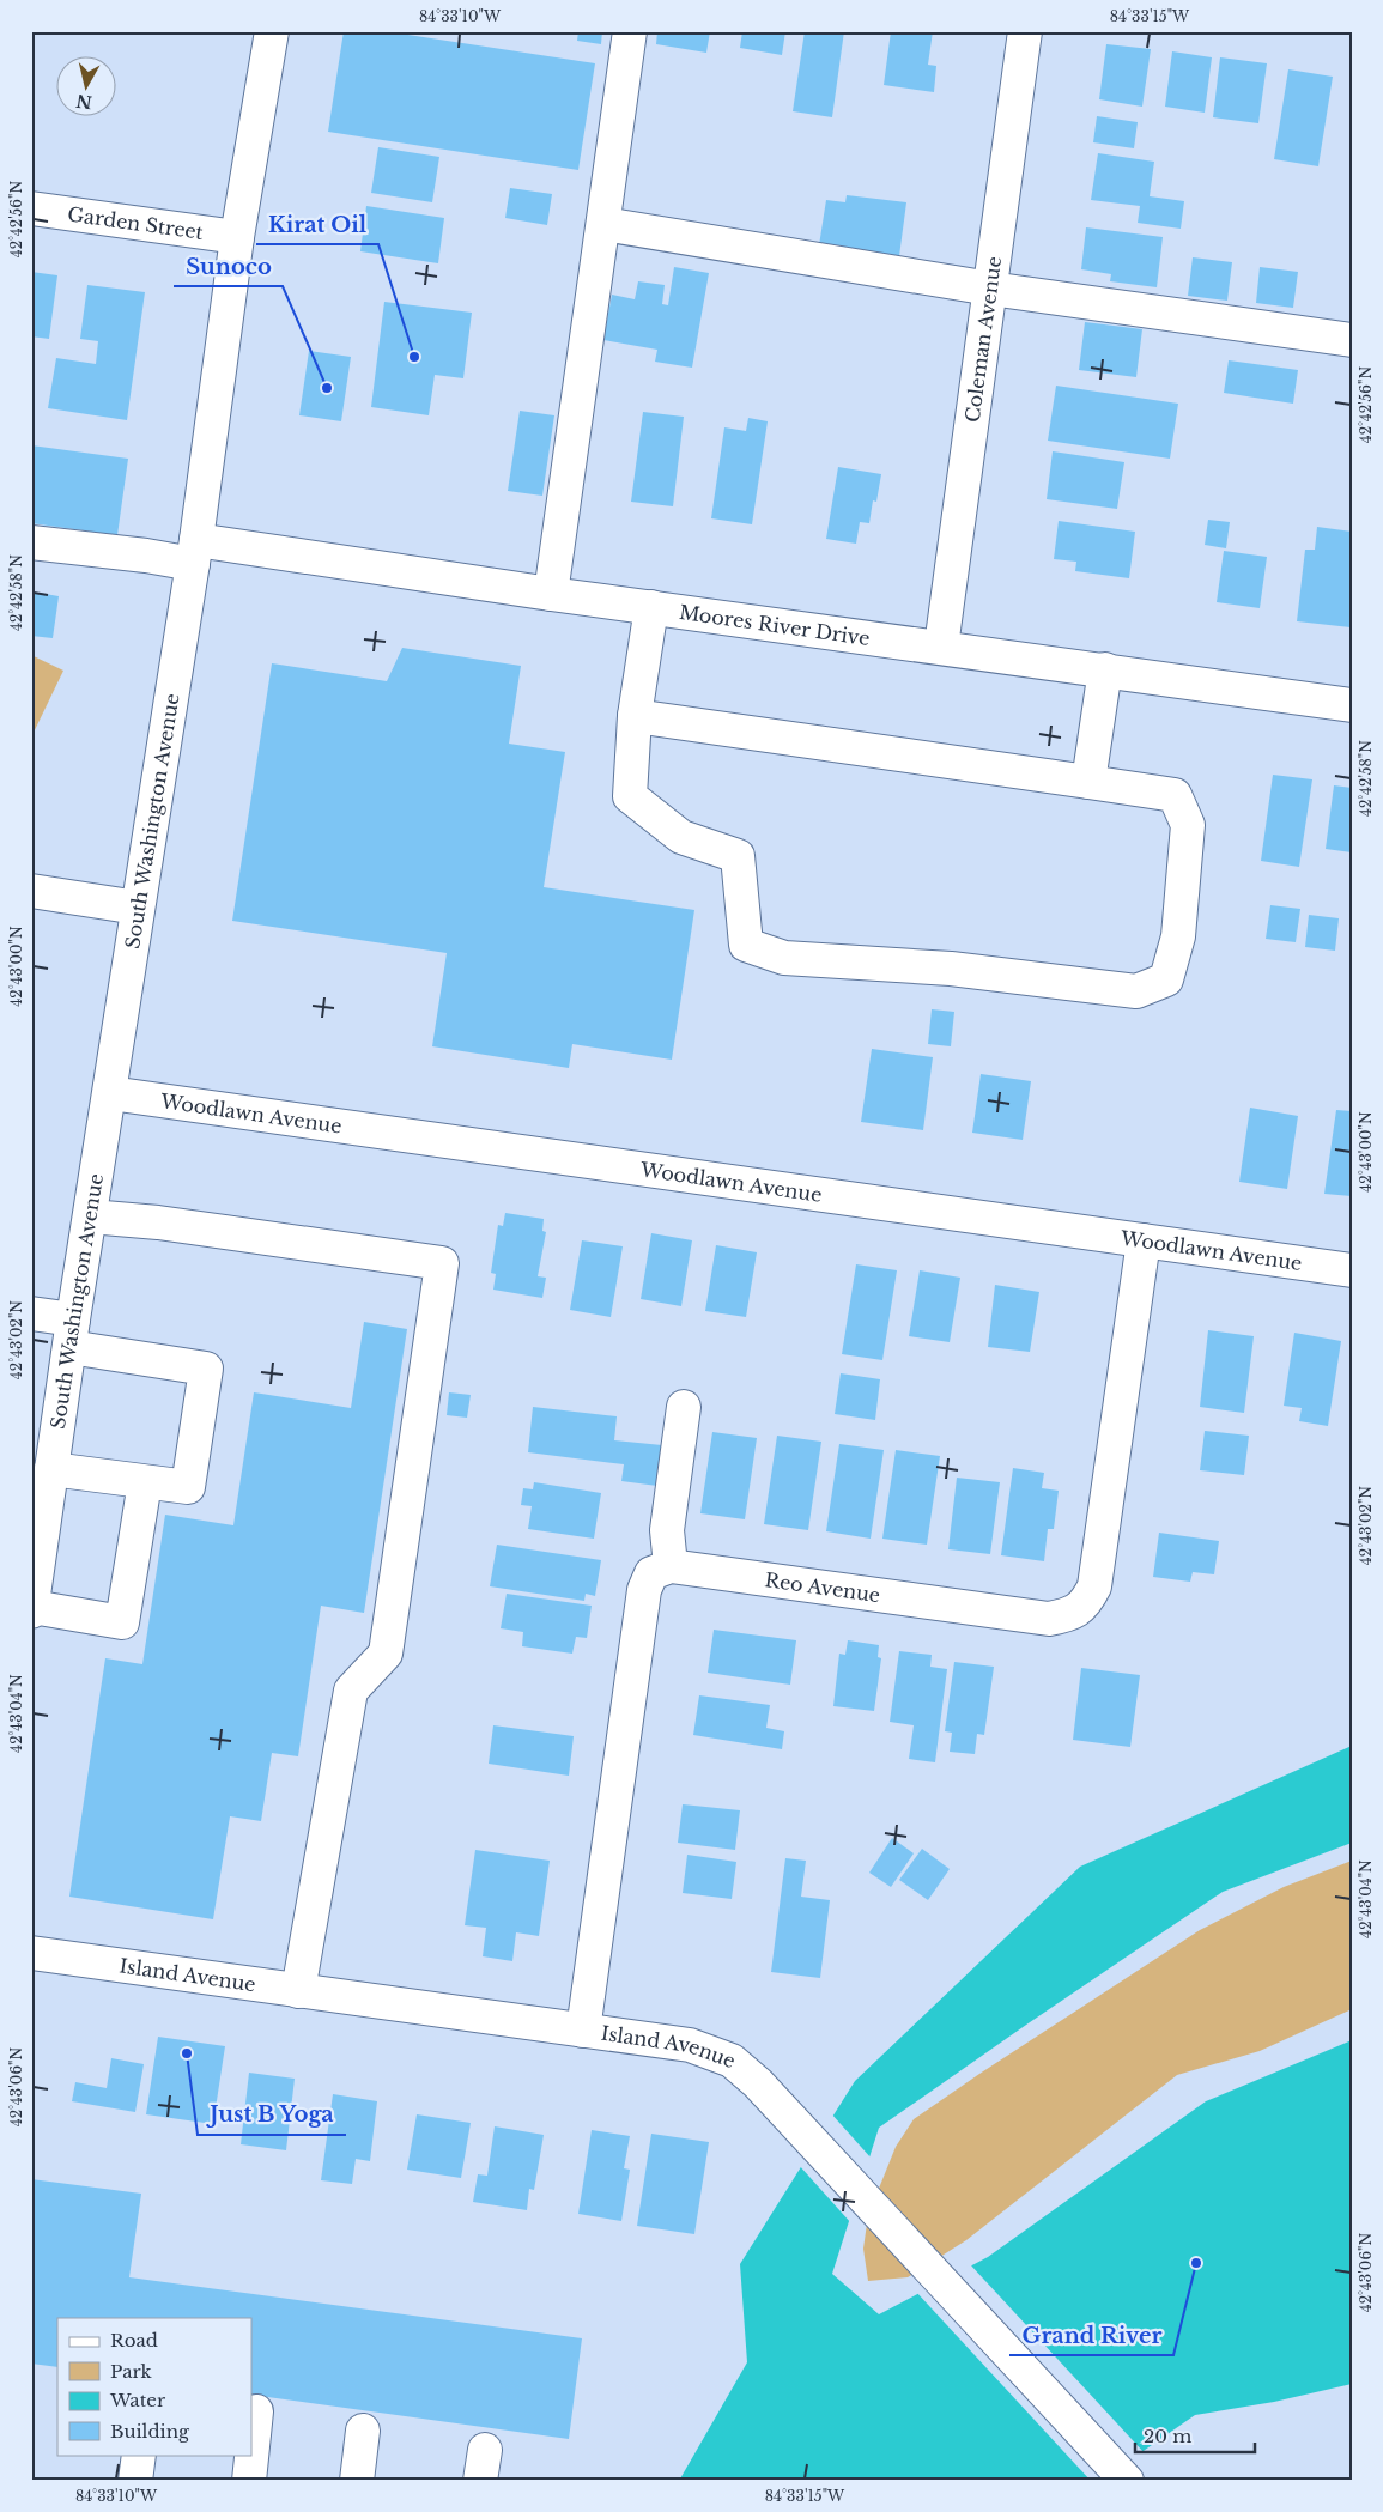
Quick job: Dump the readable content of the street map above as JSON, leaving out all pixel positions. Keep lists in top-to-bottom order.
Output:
{
  "streets": {
    "street": [
      "Garden Street",
      "Coleman Avenue",
      "Moores River Drive",
      "South Washington Avenue",
      "Woodlawn Avenue",
      "Reo Avenue",
      "Island Avenue"
    ]
  },
  "crossings": [
    ["Garden Street", "South Washington Avenue"],
    ["Coleman Avenue", "Moores River Drive"],
    ["Moores River Drive", "South Washington Avenue"],
    ["South Washington Avenue", "Woodlawn Avenue"],
    ["Woodlawn Avenue", "Reo Avenue"]
  ],
  "places": [
    "Kirat Oil",
    "Sunoco",
    "Just B Yoga",
    "Grand River"
  ],
  "legend": [
    "Road",
    "Park",
    "Water",
    "Building"
  ],
  "scale_bar": "20 m",
  "north": "bottom",
  "coordinates": [
    "84°33'10\"W",
    "84°33'15\"W",
    "42°42'56\"N",
    "42°42'58\"N",
    "42°43'00\"N",
    "42°43'02\"N",
    "42°43'04\"N",
    "42°43'06\"N"
  ]
}
